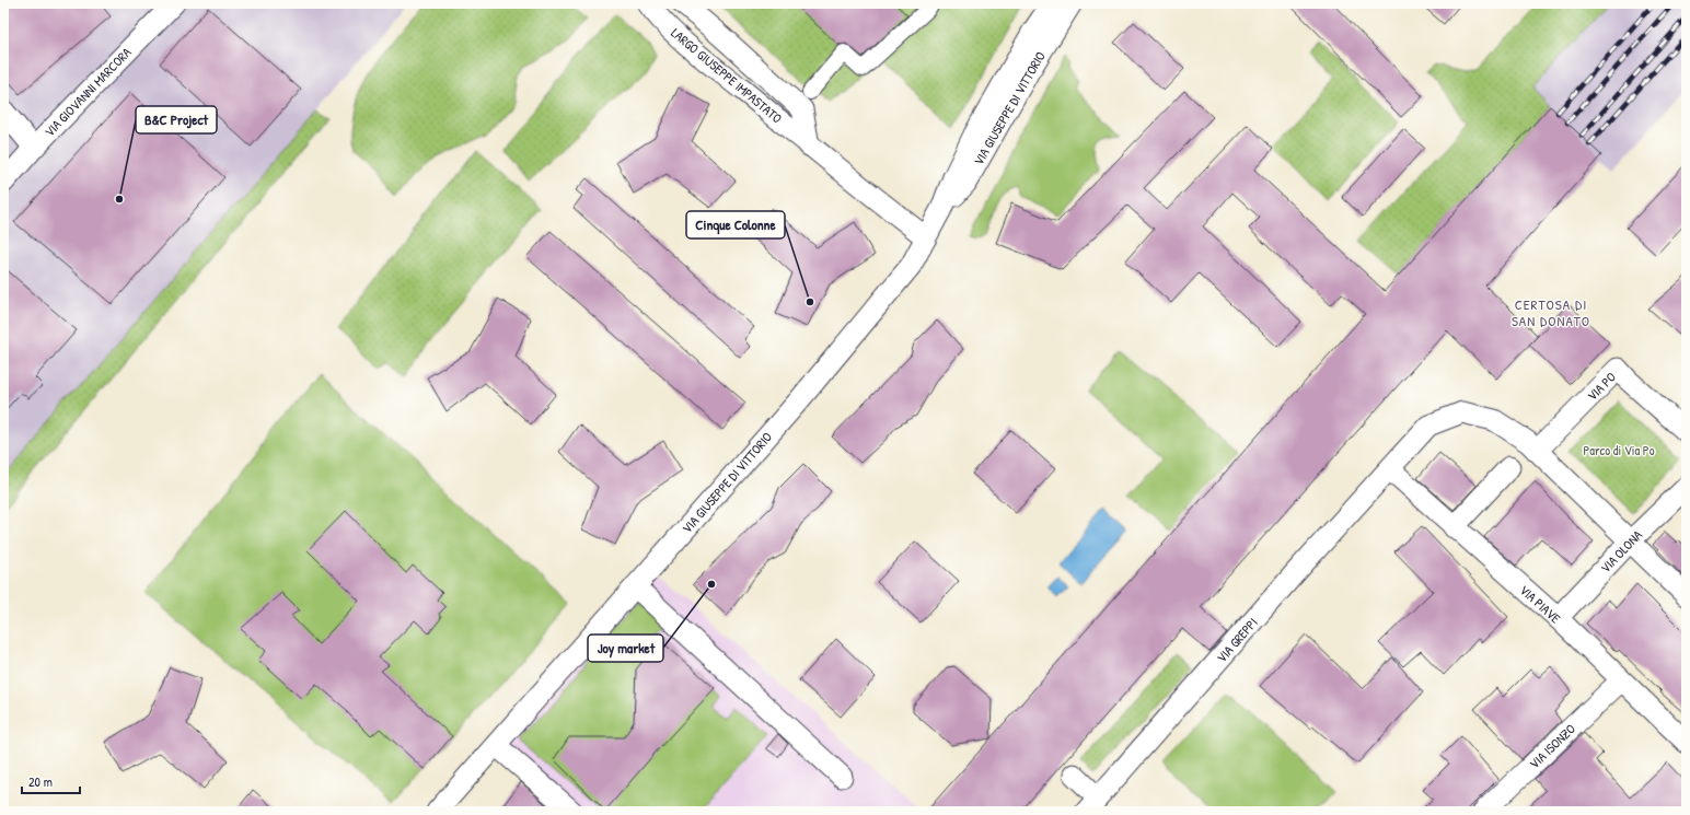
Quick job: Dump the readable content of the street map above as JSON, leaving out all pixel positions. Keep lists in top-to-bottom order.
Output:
{
  "streets": {
    "street": [
      "LARGO GIUSEPPE IMPASTATO",
      "VIA GIOVANNI MARCORA",
      "VIA GIUSEPPE DI VITTORIO",
      "VIA PO",
      "VIA OLONA",
      "VIA PIAVE",
      "VIA GREPPI",
      "VIA ISONZO"
    ]
  },
  "crossings": [
    ["LARGO GIUSEPPE IMPASTATO", "VIA GIUSEPPE DI VITTORIO"],
    ["VIA OLONA", "VIA PIAVE"],
    ["VIA PIAVE", "VIA GREPPI"],
    ["VIA PIAVE", "VIA ISONZO"]
  ],
  "districts": ["CERTOSA DI SAN DONATO"],
  "parks": ["Parco di Via Po"],
  "places": ["B&C Project", "Cinque Colonne", "Joy market"],
  "scale_bar": "20 m"
}
